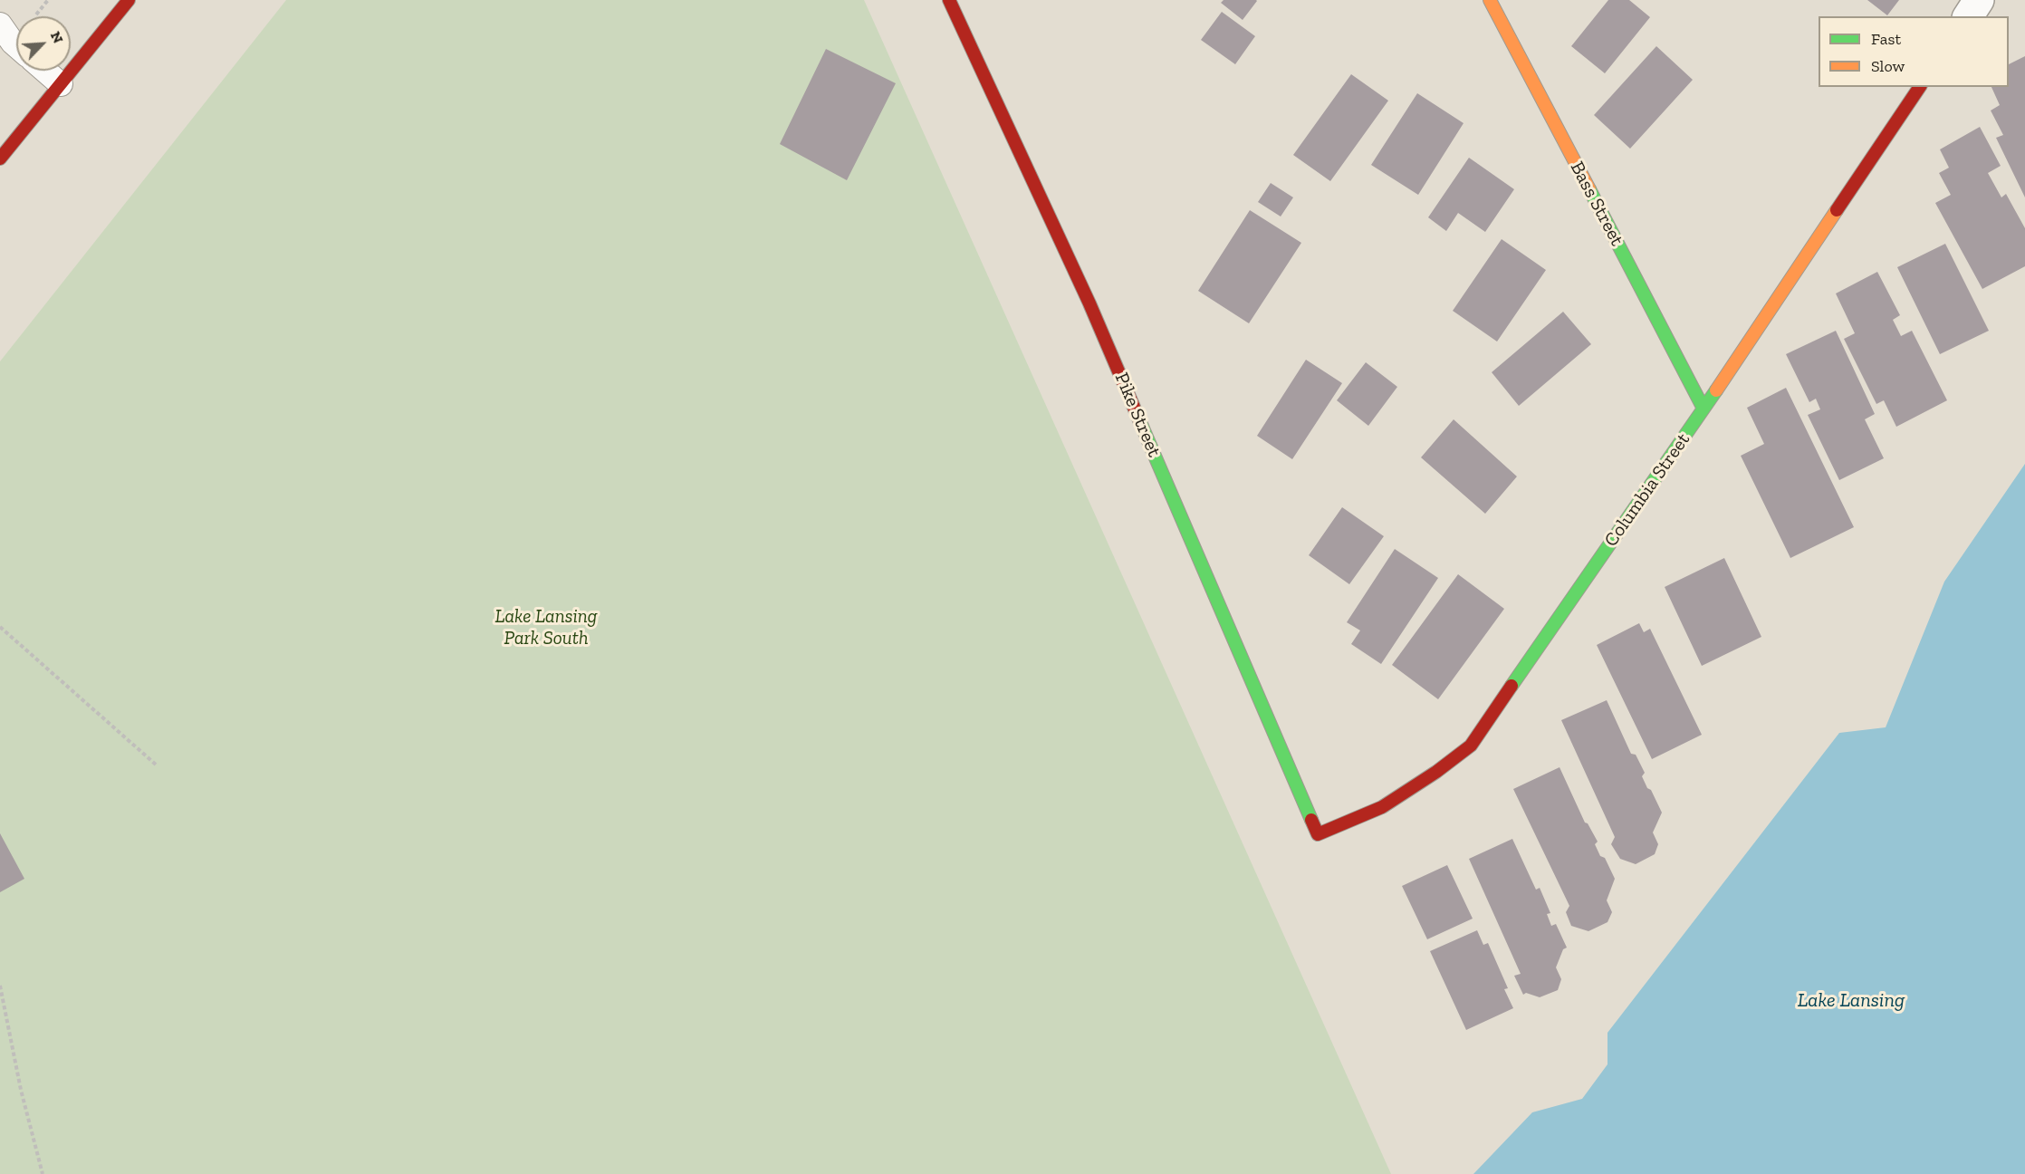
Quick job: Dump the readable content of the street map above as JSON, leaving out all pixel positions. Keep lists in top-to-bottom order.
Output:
{
  "streets": {
    "street": ["Bass Street", "Pike Street", "Columbia Street"]
  },
  "crossings": [
    ["Bass Street", "Columbia Street"],
    ["Pike Street", "Columbia Street"]
  ],
  "water": ["Lake Lansing"],
  "parks": ["Lake Lansing Park South"],
  "legend": ["Fast", "Slow"],
  "north": "top right"
}
